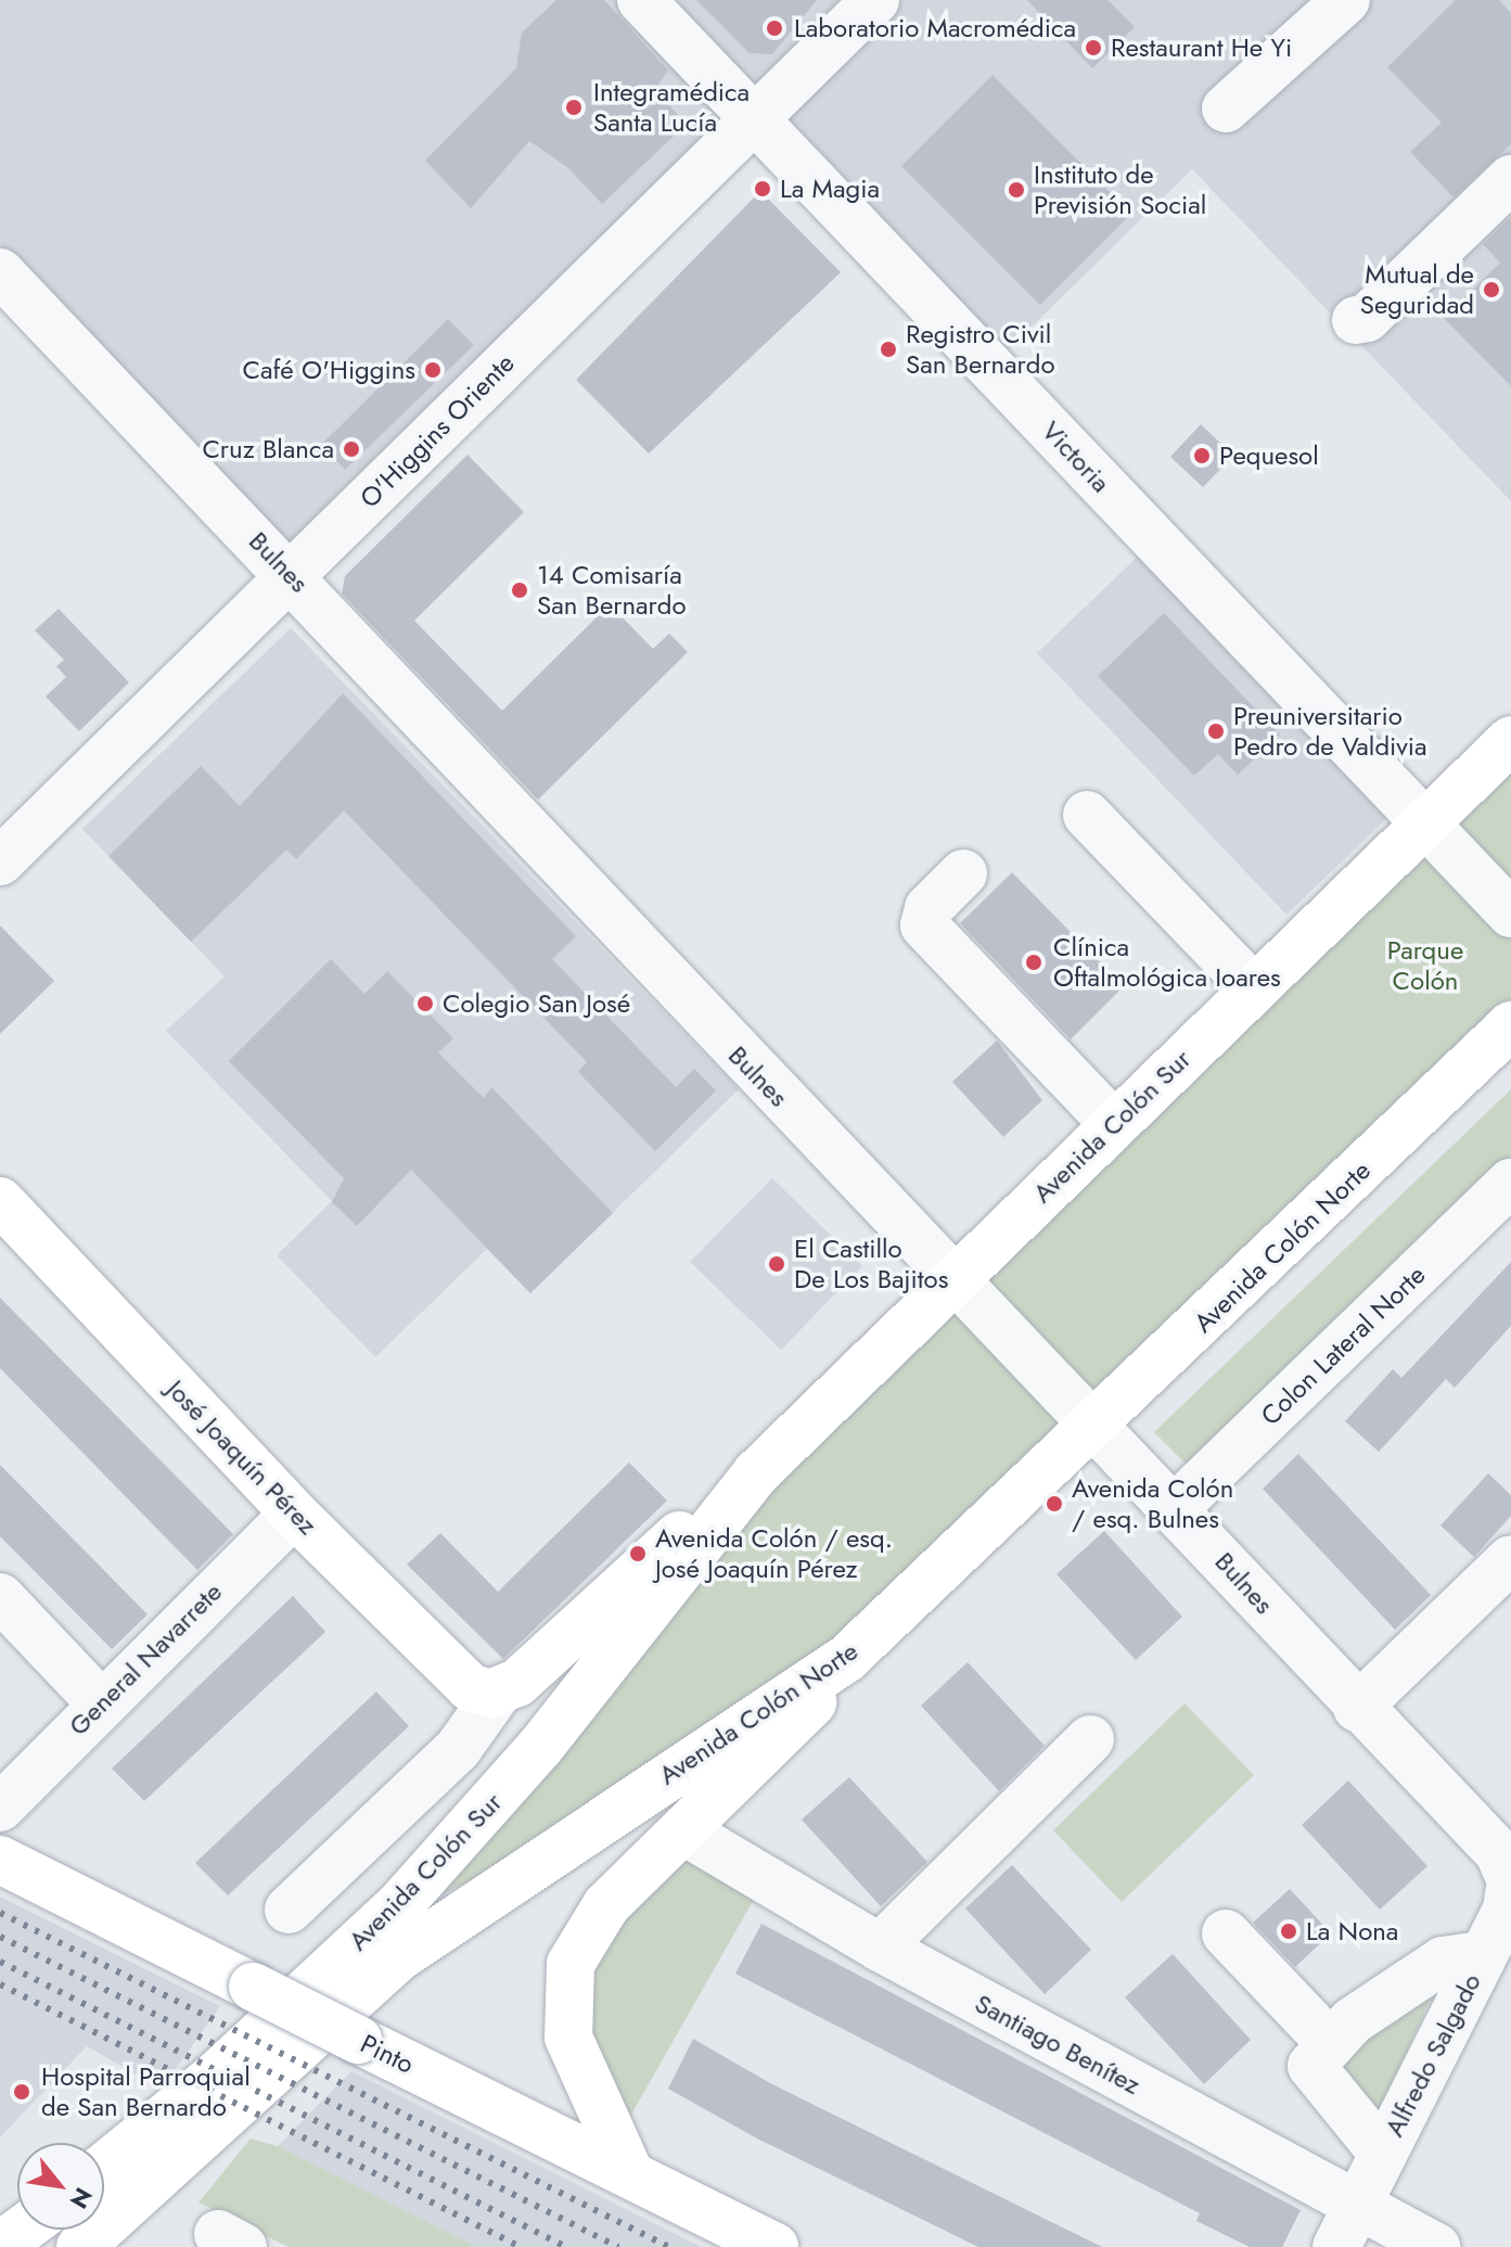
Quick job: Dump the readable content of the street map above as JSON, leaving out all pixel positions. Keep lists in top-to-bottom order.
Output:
{
  "streets": {
    "main road": [
      "Avenida Colón Sur",
      "Avenida Colón Norte",
      "José Joaquín Pérez",
      "Pinto"
    ],
    "street": [
      "O'Higgins Oriente",
      "Victoria",
      "Bulnes",
      "Colon Lateral Norte",
      "General Navarrete",
      "Santiago Benítez",
      "Alfredo Salgado"
    ]
  },
  "crossings": [
    ["O'Higgins Oriente", "Victoria"],
    ["O'Higgins Oriente", "Bulnes"],
    ["Victoria", "Avenida Colón Sur"],
    ["Bulnes", "Avenida Colón Sur"],
    ["Bulnes", "Avenida Colón Norte"],
    ["Bulnes", "Colon Lateral Norte"],
    ["Bulnes", "Alfredo Salgado"],
    ["Avenida Colón Sur", "José Joaquín Pérez"],
    ["José Joaquín Pérez", "General Navarrete"],
    ["Santiago Benítez", "Alfredo Salgado"]
  ],
  "parks": ["Parque Colón"],
  "places": [
    "Laboratorio Macromédica",
    "Restaurant He Yi",
    "Integramédica Santa Lucía",
    "La Magia",
    "Instituto de Previsión Social",
    "Mutual de Seguridad",
    "Registro Civil San Bernardo",
    "Café O'Higgins",
    "Cruz Blanca",
    "Pequesol",
    "14 Comisaría San Bernardo",
    "Preuniversitario Pedro de Valdivia",
    "Clínica Oftalmológica Ioares",
    "Colegio San José",
    "El Castillo De Los Bajitos",
    "Avenida Colón / esq. Bulnes",
    "Avenida Colón / esq. José Joaquín Pérez",
    "La Nona",
    "Hospital Parroquial de San Bernardo"
  ],
  "north": "bottom right"
}
